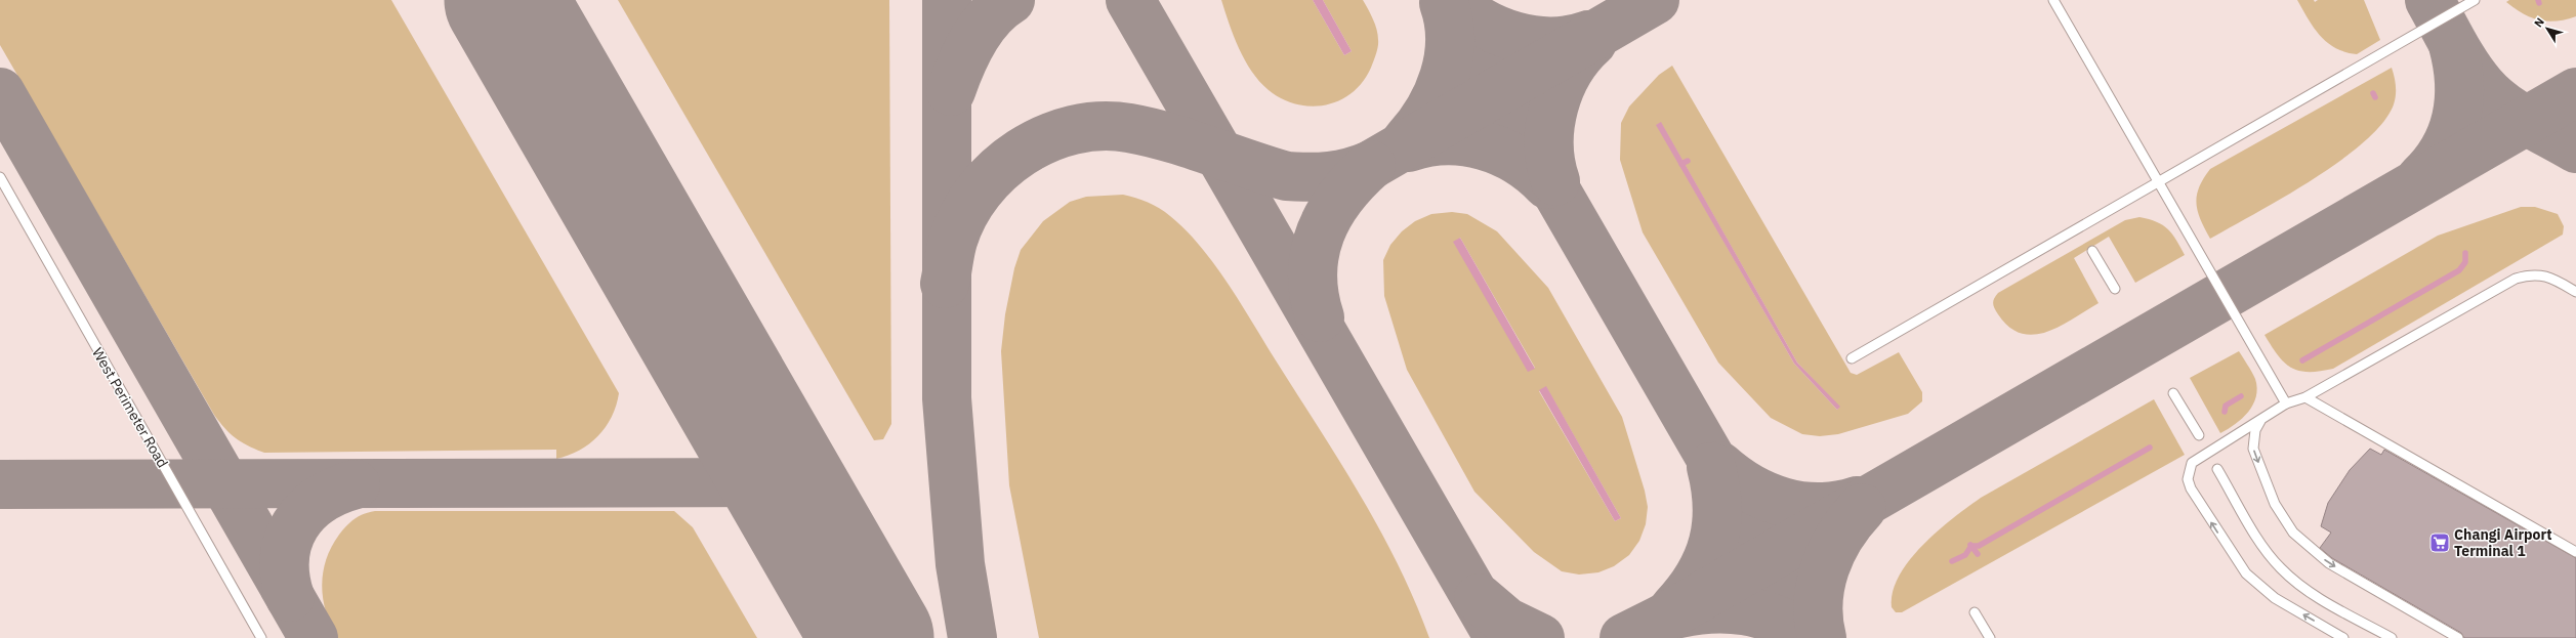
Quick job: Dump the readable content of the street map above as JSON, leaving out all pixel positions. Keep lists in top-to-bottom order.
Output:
{
  "streets": {
    "lane": ["West Perimeter Road"]
  },
  "places": {
    "supermarket": ["Changi Airport Terminal 1"]
  },
  "north": "top left"
}
